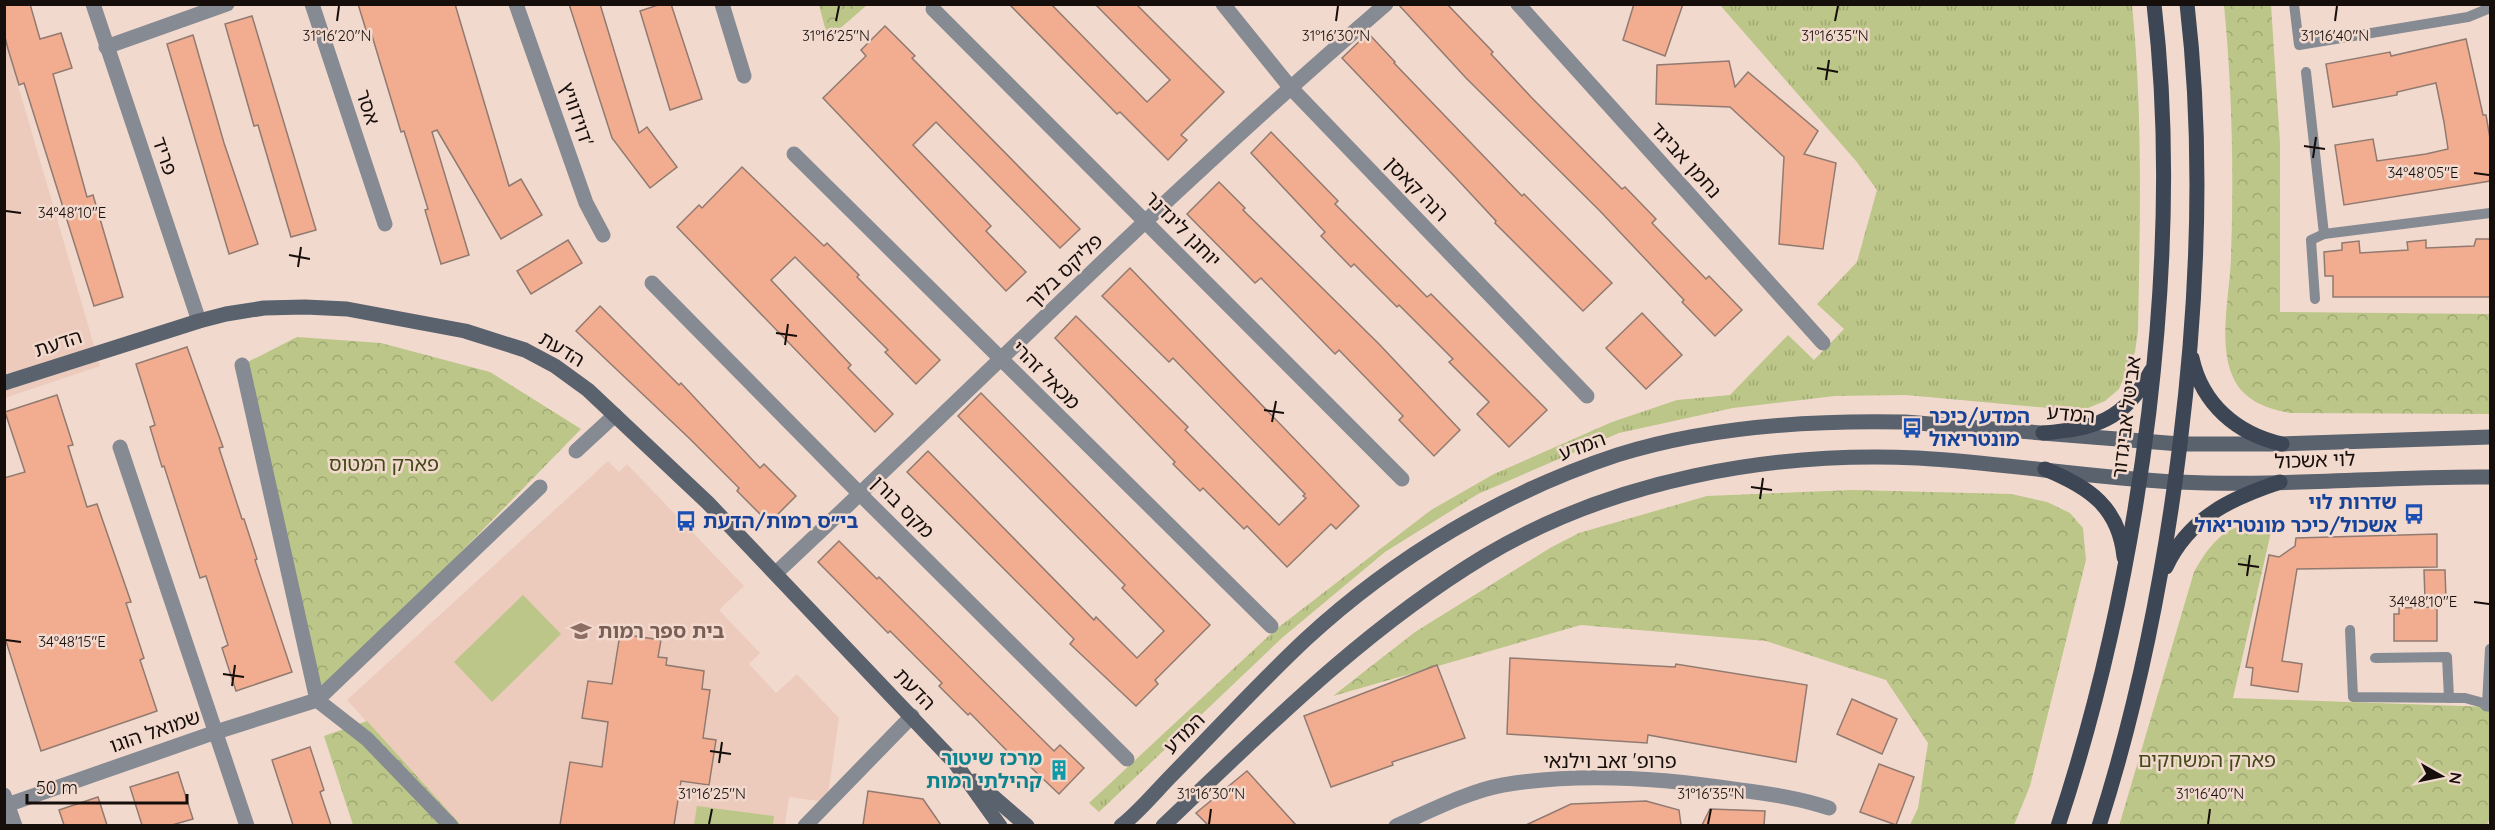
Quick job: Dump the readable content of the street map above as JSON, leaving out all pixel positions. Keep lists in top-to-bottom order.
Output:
{
  "streets": {
    "main road": ["אביטל אביגדור"],
    "street": [
      "אסר",
      "דוידוויץ'",
      "פריד",
      "נחמן אביגד",
      "רנה קאסן",
      "יוחנן לינדנר",
      "פליקס בלוך",
      "הדעת",
      "מכאל זהרי",
      "המדע",
      "לוי אשכול",
      "מקס בורן",
      "שמואל הוגו",
      "פרופ' זאב וילנאי"
    ]
  },
  "crossings": [
    ["פריד", "הדעת"],
    ["רנה קאסן", "פליקס בלוך"],
    ["יוחנן לינדנר", "פליקס בלוך"],
    ["פליקס בלוך", "הדעת"],
    ["פליקס בלוך", "מכאל זהרי"],
    ["פליקס בלוך", "מקס בורן"],
    ["המדע", "אביטל אביגדור"],
    ["המדע", "לוי אשכול"],
    ["אביטל אביגדור", "לוי אשכול"]
  ],
  "parks": ["פארק המטוס", "פארק המשחקים"],
  "places": {
    "bus stop": ["המדע/כיכר מונטריאול", "שדרות לוי אשכול/כיכר מונטריאול", "בי״ס רמות/הדעת"],
    "school or university": ["בית ספר רמות"],
    "building": ["מרכז שיטור קהילתי רמות"]
  },
  "scale_bar": "50 m",
  "north": "right",
  "coordinates": [
    "31°16'20\"N",
    "31°16'25\"N",
    "31°16'30\"N",
    "31°16'35\"N",
    "31°16'40\"N",
    "34°48'05\"E",
    "34°48'10\"E",
    "34°48'15\"E"
  ]
}
